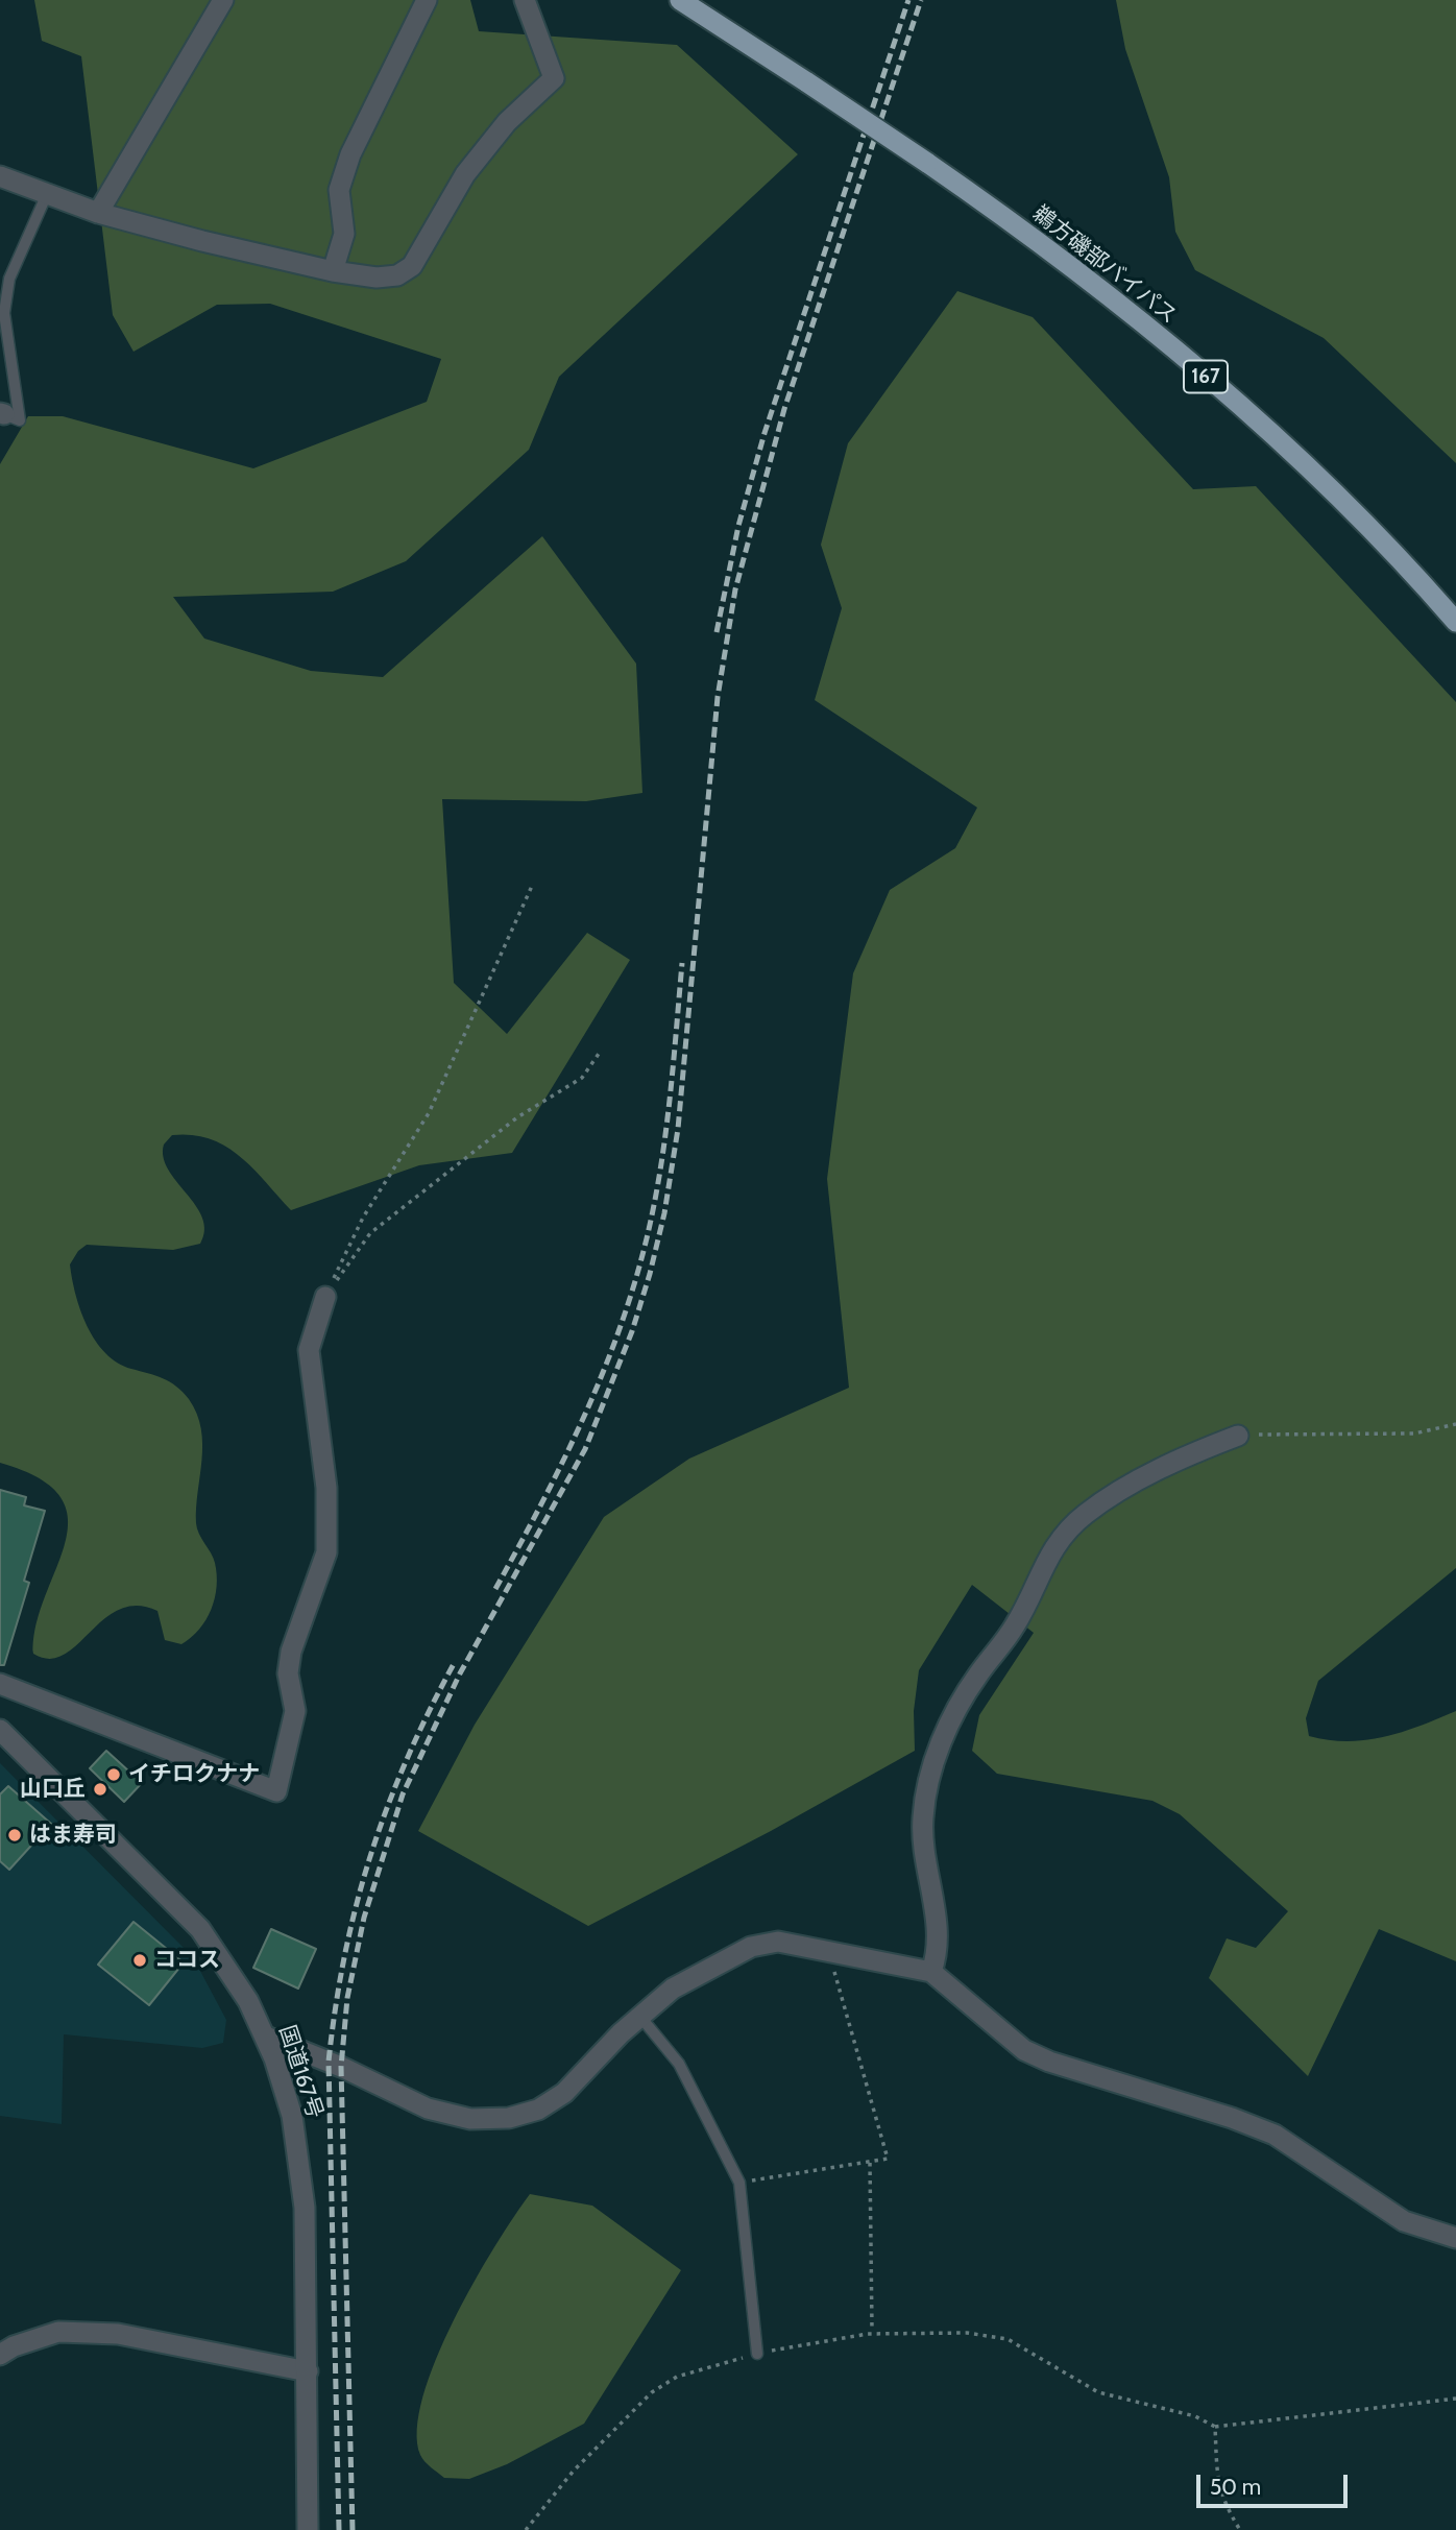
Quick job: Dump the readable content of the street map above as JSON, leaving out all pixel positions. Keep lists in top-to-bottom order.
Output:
{
  "streets": {
    "highway": ["鵜方磯部バイパス", "167"],
    "street": ["国道167号"]
  },
  "places": [
    "イチロクナナ",
    "山口丘",
    "はま寿司",
    "ココス"
  ],
  "scale_bar": "50 m"
}
